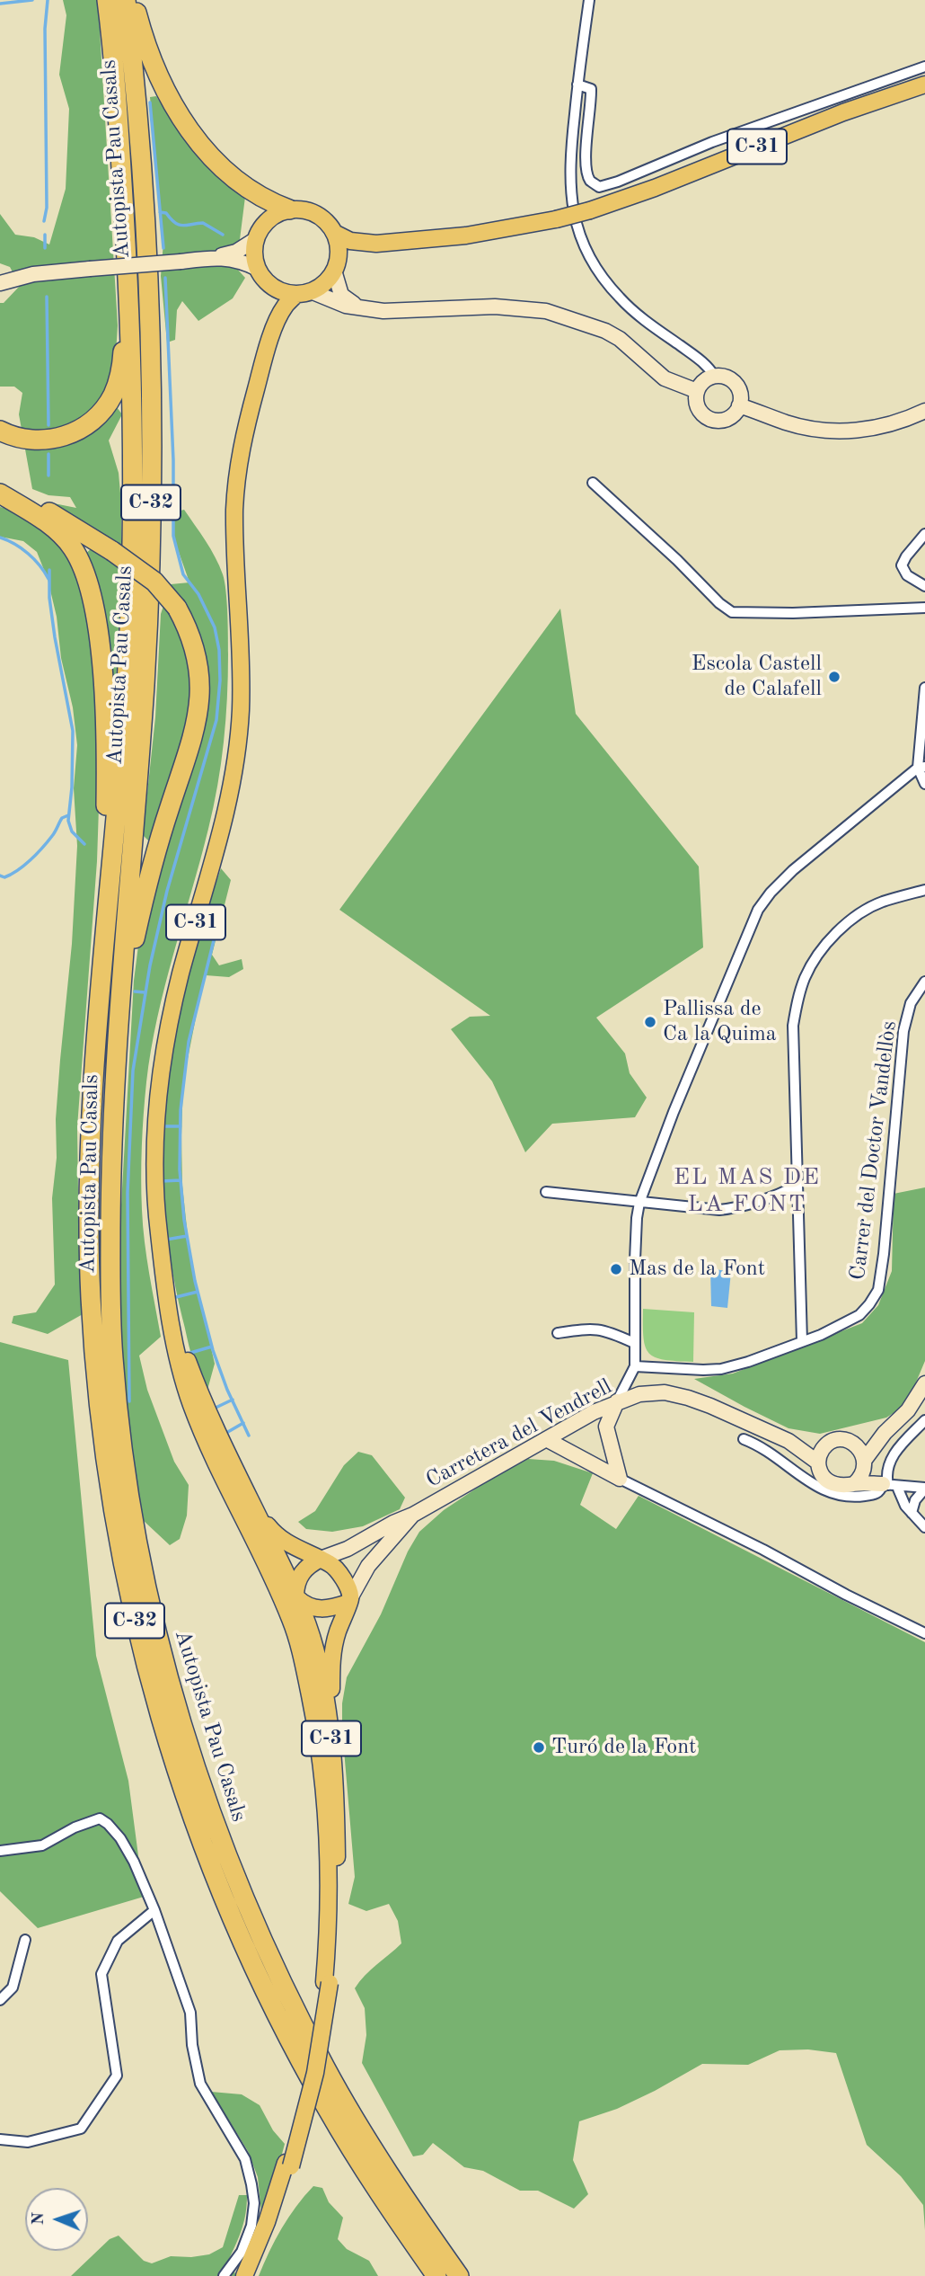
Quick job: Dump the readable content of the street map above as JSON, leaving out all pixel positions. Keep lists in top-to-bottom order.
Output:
{
  "streets": {
    "highway": ["Autopista Pau Casals", "C-32"],
    "main road": ["C-31"],
    "street": ["Carrer del Doctor Vandellòs", "Carretera del Vendrell"]
  },
  "crossings": [
    ["C-31", "Carretera del Vendrell"]
  ],
  "districts": ["EL MAS DE LA FONT"],
  "places": [
    "Escola Castell de Calafell",
    "Pallissa de Ca la Quima",
    "Mas de la Font",
    "Turó de la Font"
  ],
  "north": "left"
}
